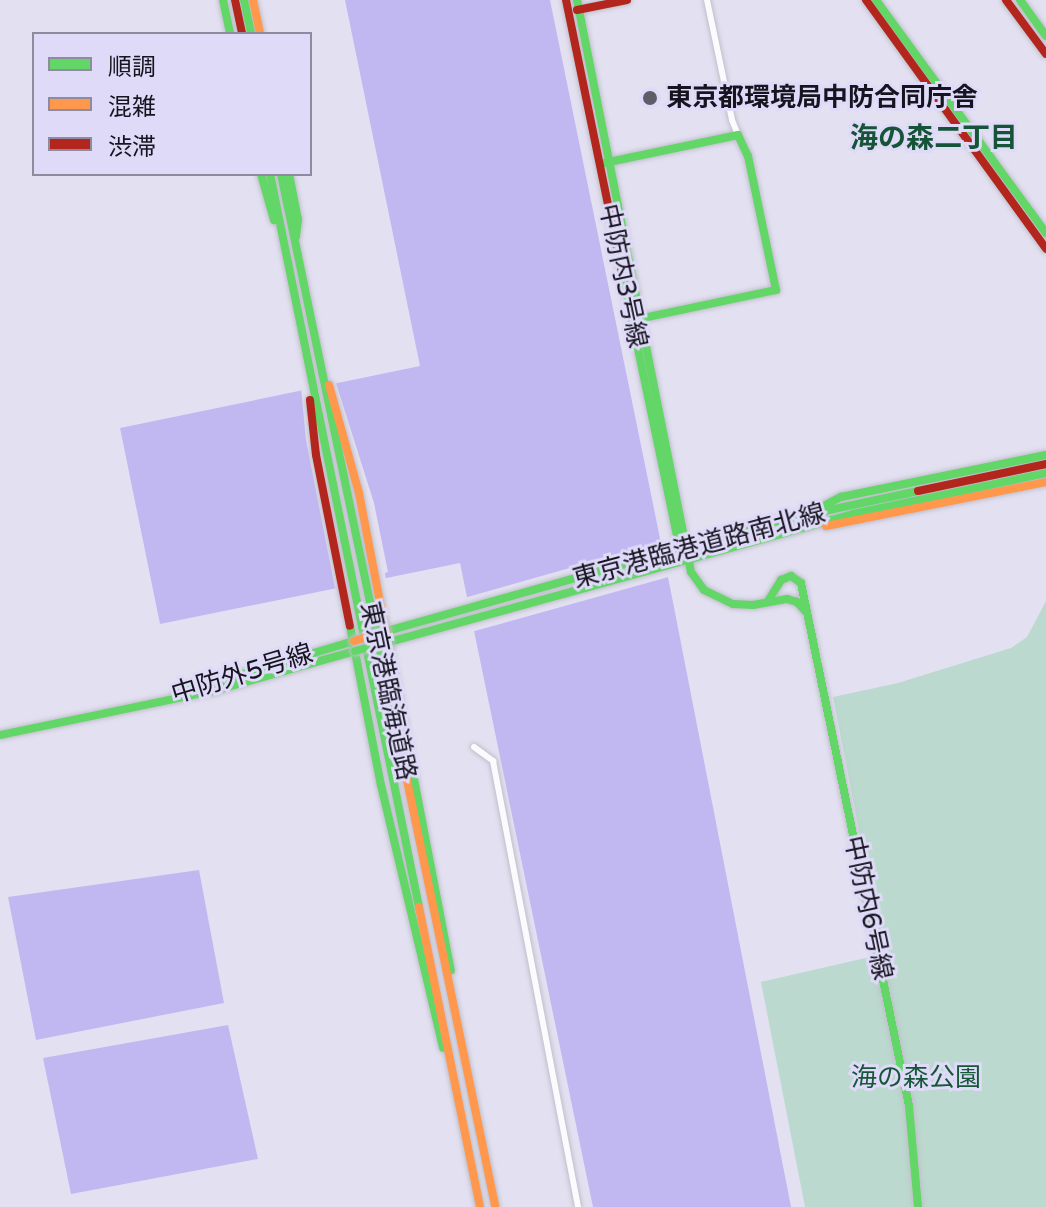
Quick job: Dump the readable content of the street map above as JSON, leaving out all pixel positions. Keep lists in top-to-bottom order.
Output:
{
  "streets": {
    "street": [
      "中防内3号線",
      "東京港臨港道路南北線",
      "中防外5号線",
      "東京港臨海道路",
      "中防内6号線"
    ]
  },
  "crossings": [
    ["中防内3号線", "東京港臨港道路南北線"],
    ["東京港臨港道路南北線", "中防外5号線"]
  ],
  "districts": ["海の森二丁目"],
  "parks": ["海の森公園"],
  "places": ["東京都環境局中防合同庁舎"],
  "legend": ["順調", "混雑", "渋滞"]
}
